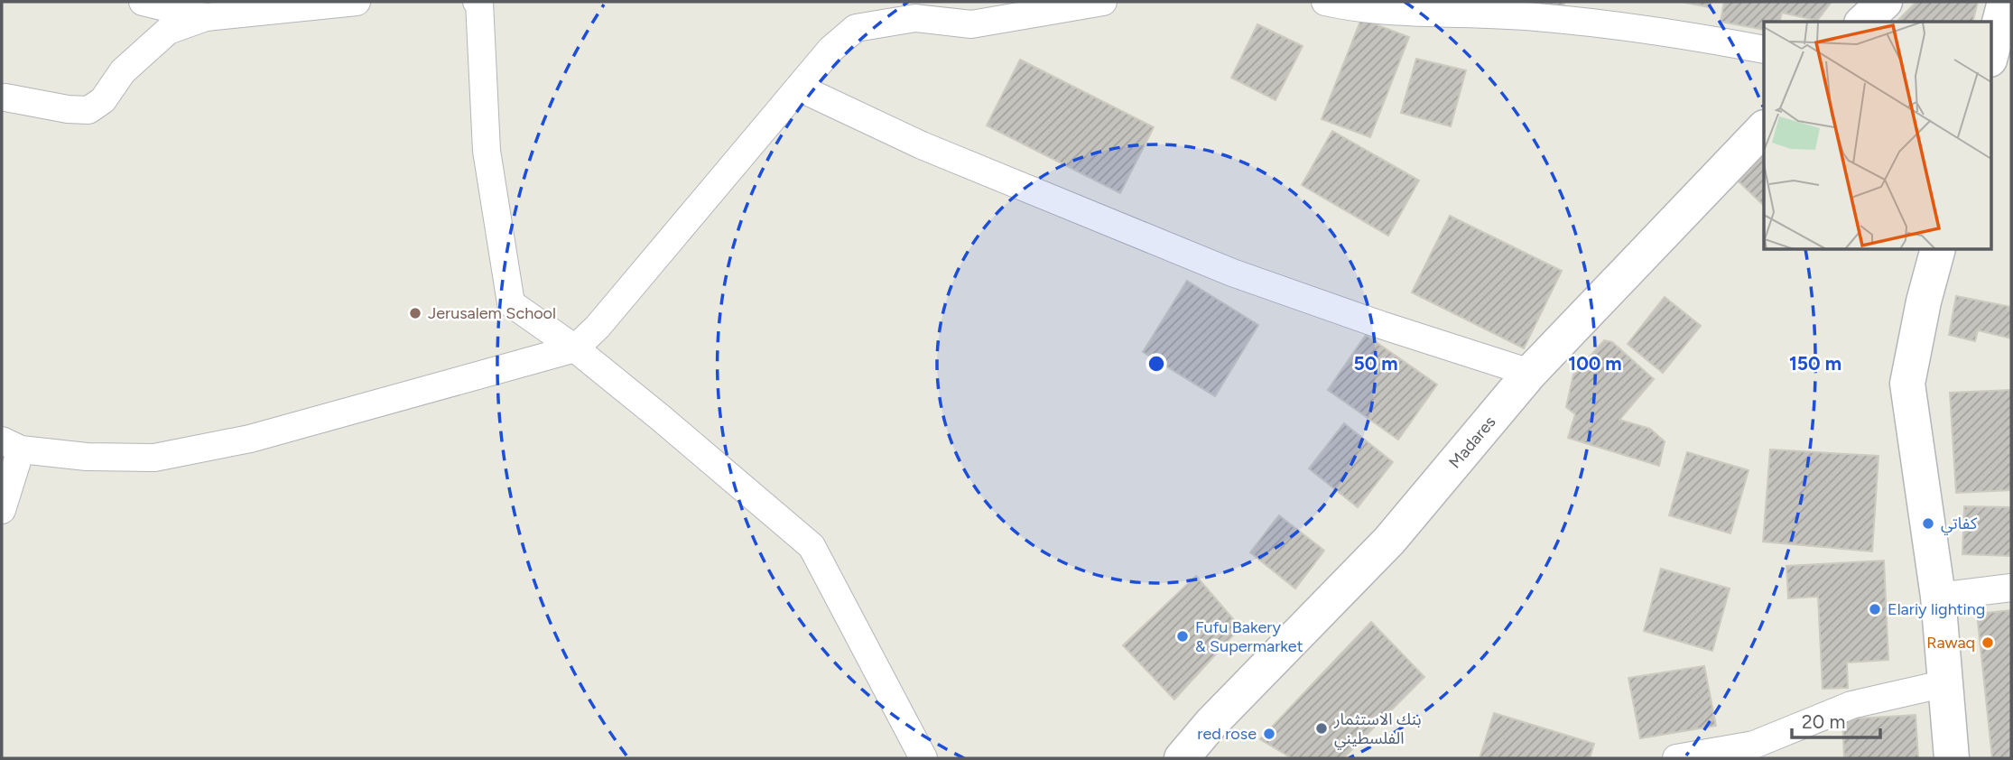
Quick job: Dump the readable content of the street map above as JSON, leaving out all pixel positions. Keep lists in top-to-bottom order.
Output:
{
  "streets": {
    "street": ["Madares"]
  },
  "places": [
    "Jerusalem School",
    "كفاتي",
    "Elariy lighting",
    "Fufu Bakery & Supermarket",
    "Rawaq",
    "بنك الاستثمار الفلسطيني",
    "red rose"
  ],
  "scale_bar": "20 m",
  "rings": ["50 m", "100 m", "150 m"]
}
